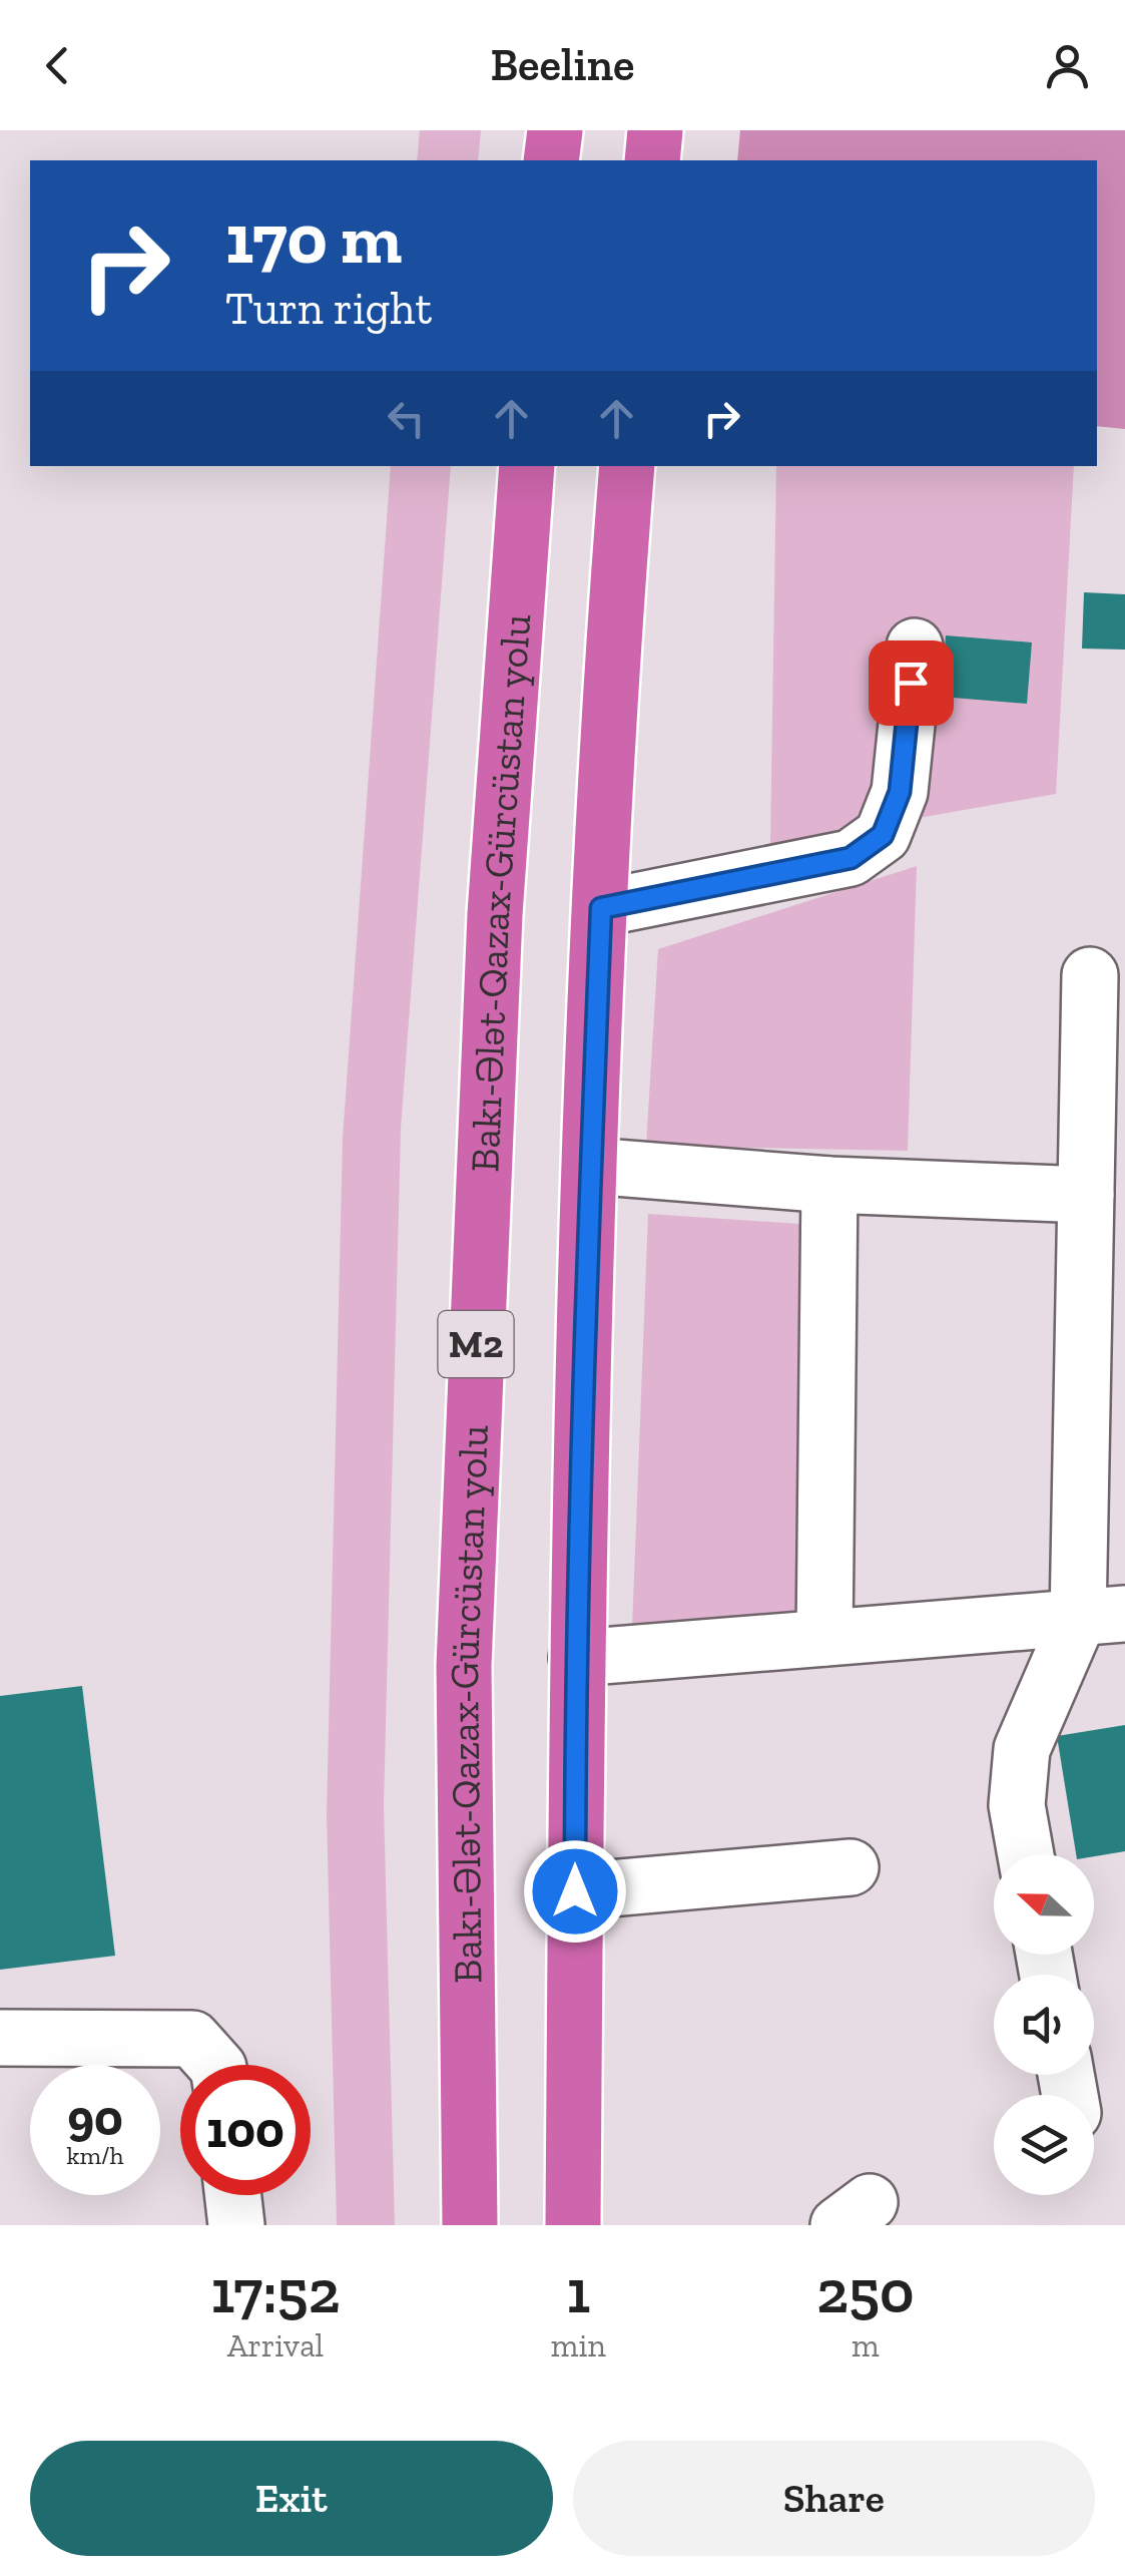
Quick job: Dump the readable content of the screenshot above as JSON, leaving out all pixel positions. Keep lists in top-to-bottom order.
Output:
{
  "streets": {
    "highway": ["Bakı-Ələt-Qazax-Gürcüstan yolu", "M2"]
  },
  "north": "left",
  "page": {
    "header": "Beeline",
    "turn": ["170 m", "Turn right"],
    "speed": "90 km/h",
    "limit": "100",
    "eta": [
      "17:52",
      "Arrival",
      "1",
      "min",
      "250",
      "m"
    ],
    "buttons": ["Exit", "Share"]
  }
}
